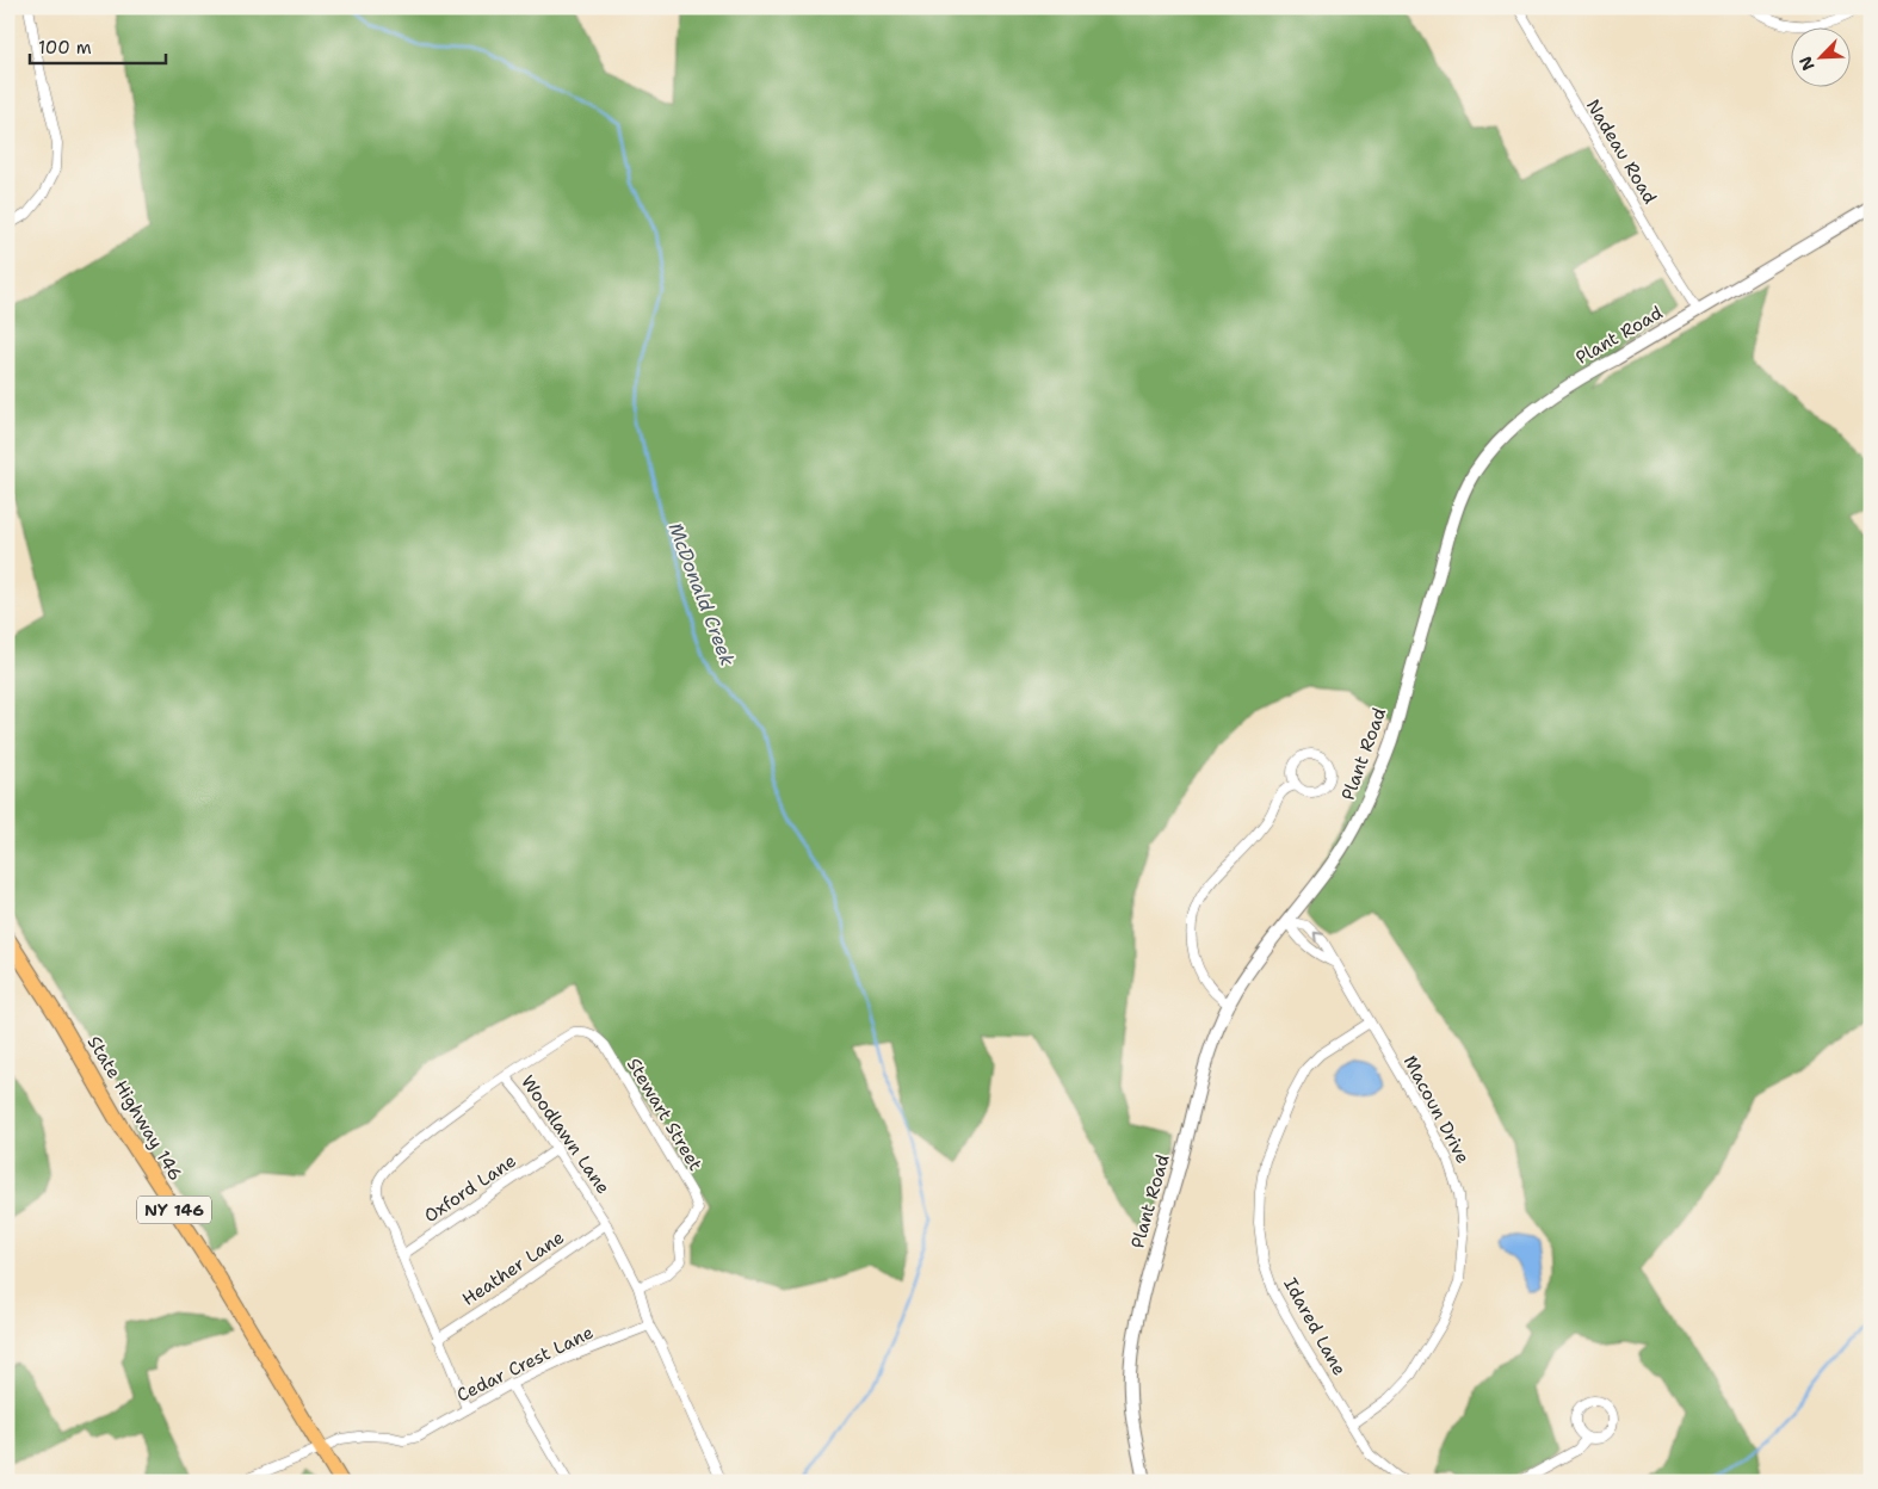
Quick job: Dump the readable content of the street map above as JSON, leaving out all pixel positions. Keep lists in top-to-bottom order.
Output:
{
  "streets": {
    "main road": ["State Highway 146", "NY 146"],
    "street": [
      "Nadeau Road",
      "Plant Road",
      "Macoun Drive",
      "Stewart Street",
      "Woodlawn Lane",
      "Oxford Lane",
      "Heather Lane",
      "Idared Lane",
      "Cedar Crest Lane"
    ]
  },
  "crossings": [
    ["Nadeau Road", "Plant Road"],
    ["Plant Road", "Macoun Drive"],
    ["State Highway 146", "Cedar Crest Lane"],
    ["Macoun Drive", "Idared Lane"],
    ["Stewart Street", "Woodlawn Lane"],
    ["Woodlawn Lane", "Oxford Lane"],
    ["Woodlawn Lane", "Heather Lane"],
    ["Woodlawn Lane", "Cedar Crest Lane"]
  ],
  "water": ["McDonald Creek"],
  "scale_bar": "100 m",
  "north": "bottom left"
}
